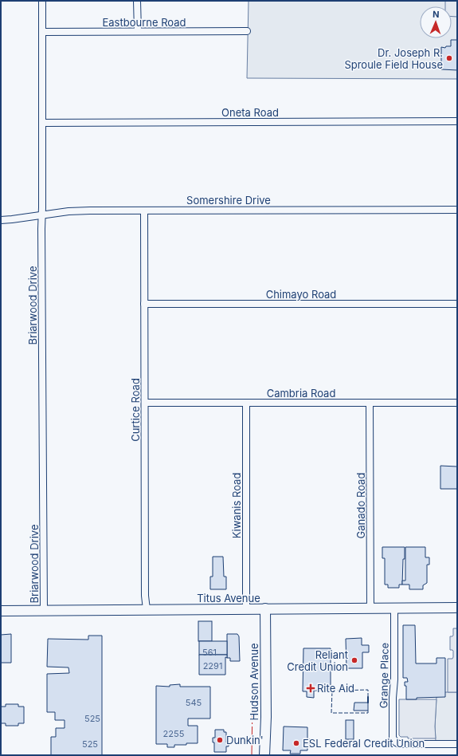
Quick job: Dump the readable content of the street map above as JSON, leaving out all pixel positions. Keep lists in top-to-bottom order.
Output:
{
  "streets": {
    "main road": ["Titus Avenue", "Hudson Avenue"],
    "street": [
      "Eastbourne Road",
      "Oneta Road",
      "Somershire Drive",
      "Chimayo Road",
      "Briarwood Drive",
      "Cambria Road",
      "Curtice Road",
      "Kiwanis Road",
      "Ganado Road",
      "Grange Place"
    ]
  },
  "crossings": [
    ["Eastbourne Road", "Briarwood Drive"],
    ["Oneta Road", "Briarwood Drive"],
    ["Somershire Drive", "Briarwood Drive"],
    ["Somershire Drive", "Curtice Road"],
    ["Chimayo Road", "Curtice Road"],
    ["Briarwood Drive", "Titus Avenue"],
    ["Cambria Road", "Curtice Road"],
    ["Cambria Road", "Kiwanis Road"],
    ["Cambria Road", "Ganado Road"],
    ["Curtice Road", "Titus Avenue"],
    ["Kiwanis Road", "Titus Avenue"],
    ["Ganado Road", "Titus Avenue"],
    ["Titus Avenue", "Grange Place"],
    ["Titus Avenue", "Hudson Avenue"]
  ],
  "places": {
    "other": [
      "Dr. Joseph R. Sproule Field House",
      "Reliant Credit Union",
      "Dunkin'",
      "ESL Federal Credit Union"
    ],
    "health": ["Rite Aid"]
  },
  "house_numbers": [
    "561",
    "2291",
    "545",
    "525",
    "2255",
    "525"
  ],
  "north": "top"
}
